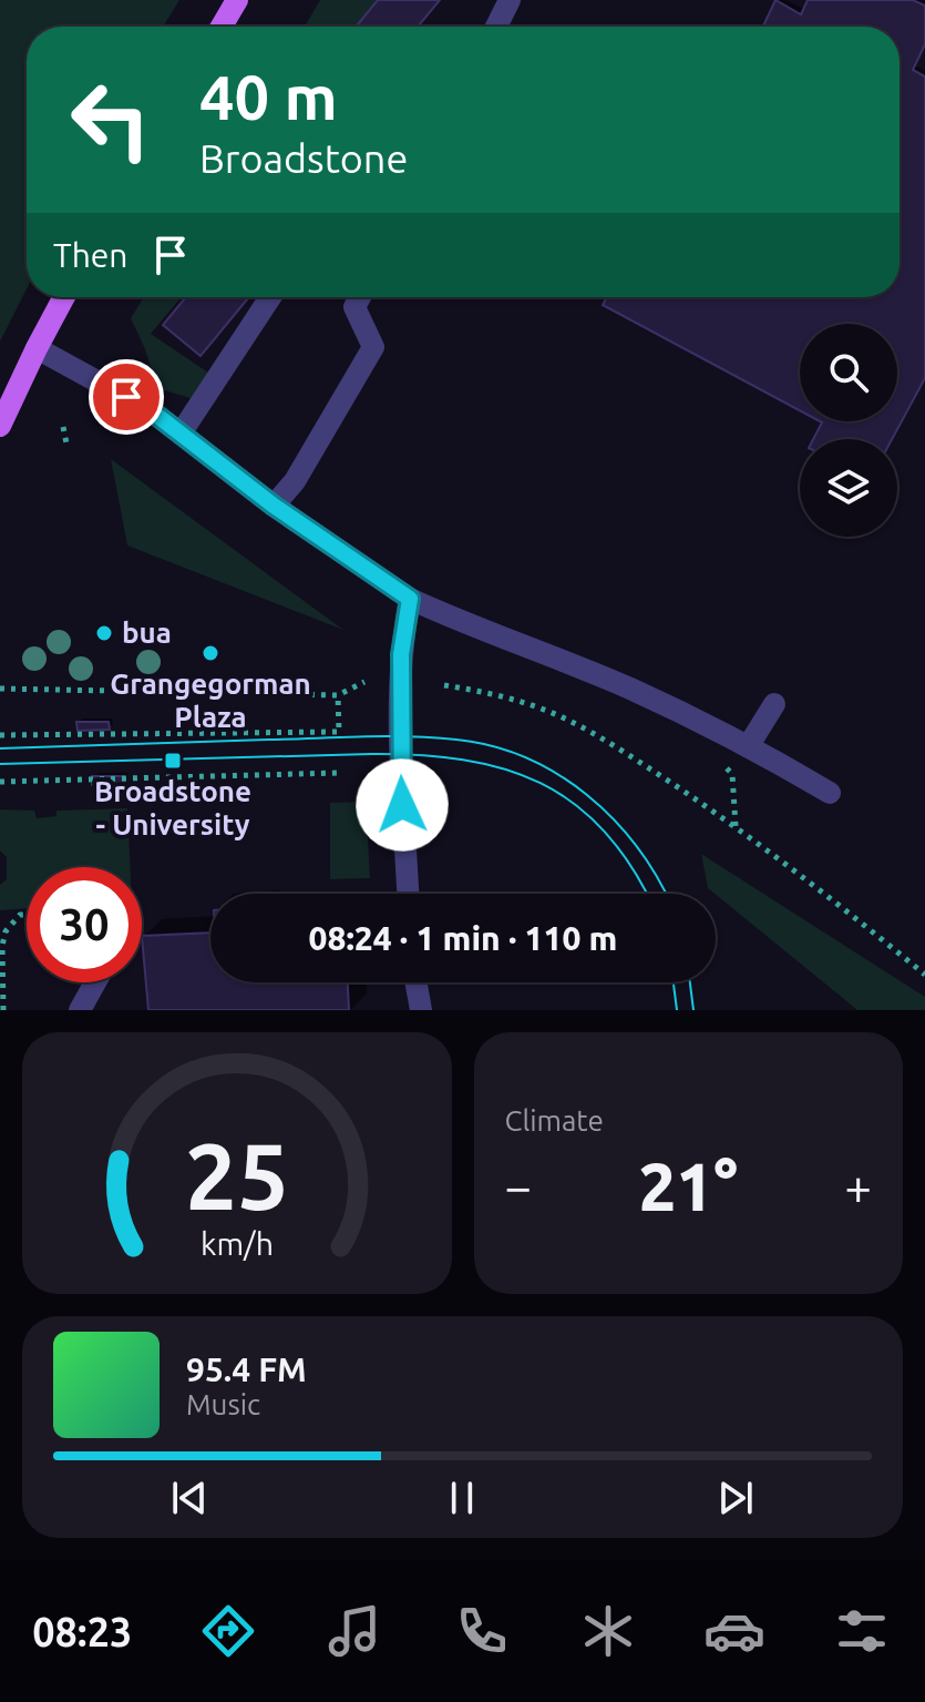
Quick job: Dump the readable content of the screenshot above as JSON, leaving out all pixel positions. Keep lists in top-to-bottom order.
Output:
{
  "places": {
    "other": ["bua", "Grangegorman Plaza"],
    "transit": ["Broadstone - University"]
  },
  "page": {
    "turn": ["40 m", "Broadstone"],
    "then": "Then",
    "limit": "30",
    "trip": "08:24 · 1 min · 110 m",
    "tile": "Climate",
    "heat": ["−", "21°", "+"],
    "song": ["95.4 FM", "Music"],
    "tabs": "08:23",
    "gauge": ["25", "km/h"]
  }
}
